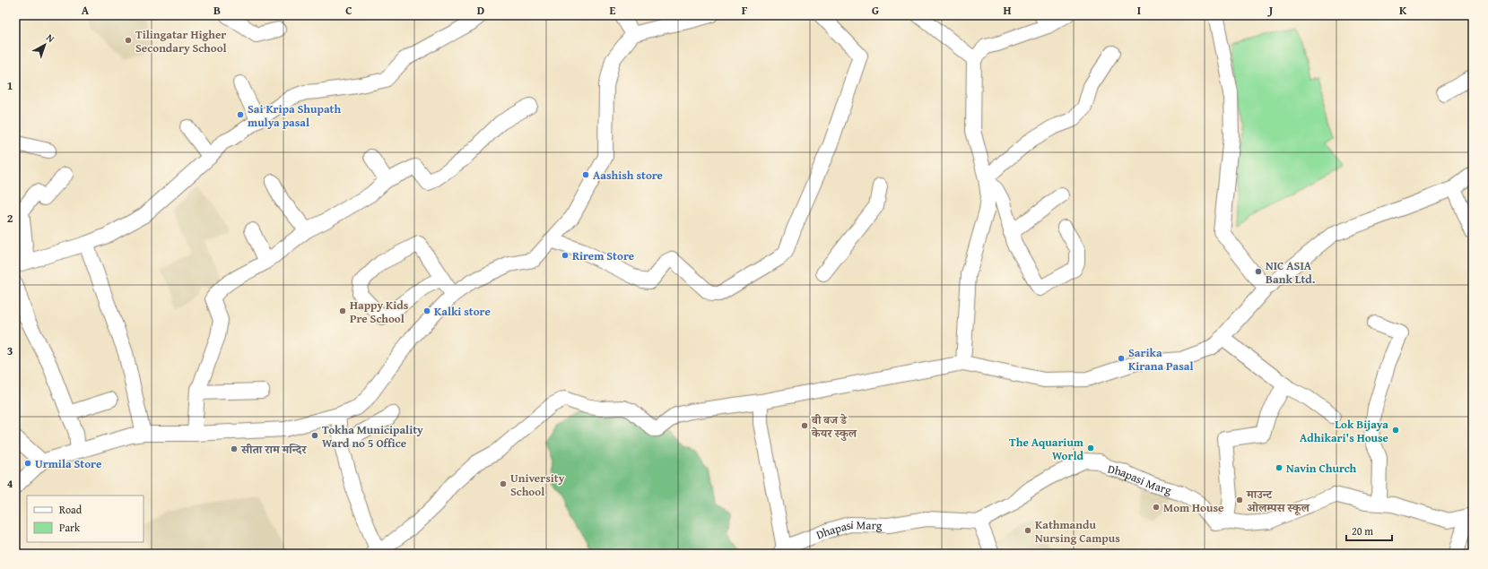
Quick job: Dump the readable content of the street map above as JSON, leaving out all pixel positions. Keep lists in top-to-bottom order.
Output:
{
  "streets": {
    "street": ["Dhapasi Marg"]
  },
  "places": [
    "Tilingatar Higher Secondary School",
    "Sai Kripa Shupath mulya pasal",
    "Aashish store",
    "Rirem Store",
    "NIC ASIA Bank Ltd.",
    "Happy Kids Pre School",
    "Kalki store",
    "Sarika Kirana Pasal",
    "बी बज डे केयर स्कुल",
    "Lok Bijaya Adhikari's House",
    "Tokha Municipality Ward no 5 Office",
    "The Aquarium World",
    "सीता राम मन्दिर",
    "Urmila Store",
    "Navin Church",
    "University School",
    "माउन्ट ओलम्पस स्कूल",
    "Mom House",
    "Kathmandu Nursing Campus"
  ],
  "legend": ["Road", "Park"],
  "scale_bar": "20 m",
  "north": "top right",
  "grid": {
    "columns": [
      "A",
      "B",
      "C",
      "D",
      "E",
      "F",
      "G",
      "H",
      "I",
      "J",
      "K"
    ],
    "rows": [
      "1",
      "2",
      "3",
      "4"
    ]
  }
}
